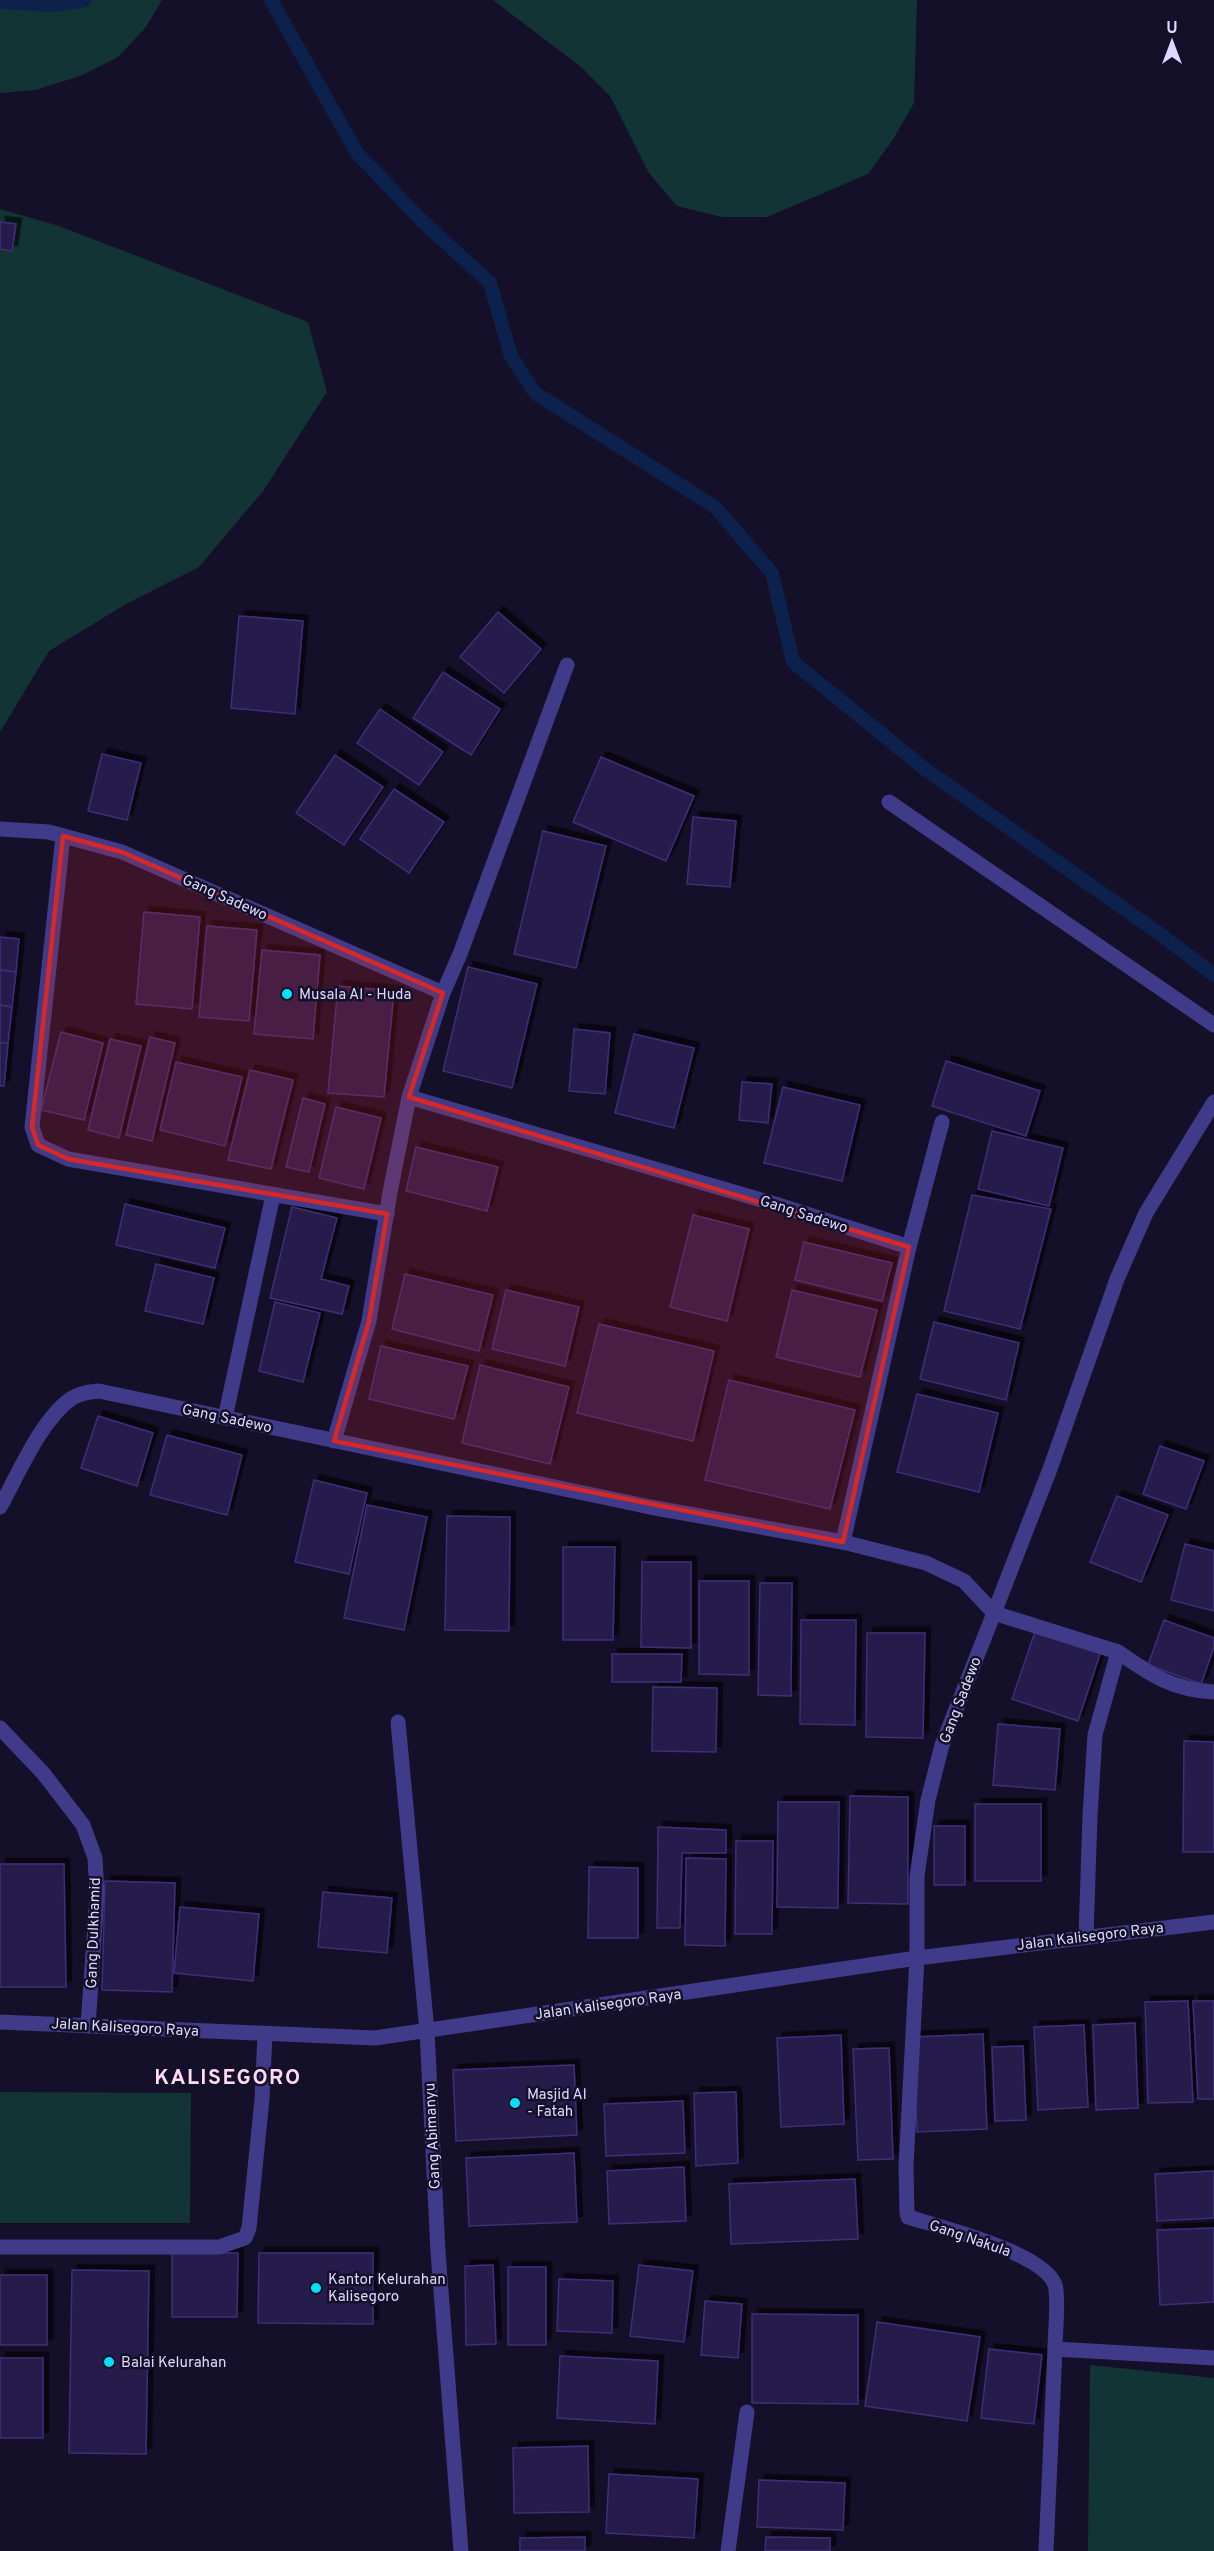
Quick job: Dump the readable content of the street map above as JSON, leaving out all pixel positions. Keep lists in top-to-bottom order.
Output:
{
  "streets": {
    "street": [
      "Gang Sadewo",
      "Gang Dulkhamid",
      "Jalan Kalisegoro Raya",
      "Gang Abimanyu",
      "Gang Nakula"
    ]
  },
  "crossings": [
    ["Gang Sadewo", "Jalan Kalisegoro Raya"],
    ["Gang Sadewo", "Gang Nakula"],
    ["Gang Dulkhamid", "Jalan Kalisegoro Raya"],
    ["Jalan Kalisegoro Raya", "Gang Abimanyu"],
    ["Jalan Kalisegoro Raya", "Gang Nakula"]
  ],
  "districts": ["KALISEGORO"],
  "places": [
    "Musala Al - Huda",
    "Masjid Al - Fatah",
    "Kantor Kelurahan Kalisegoro",
    "Balai Kelurahan"
  ],
  "north": "top"
}
